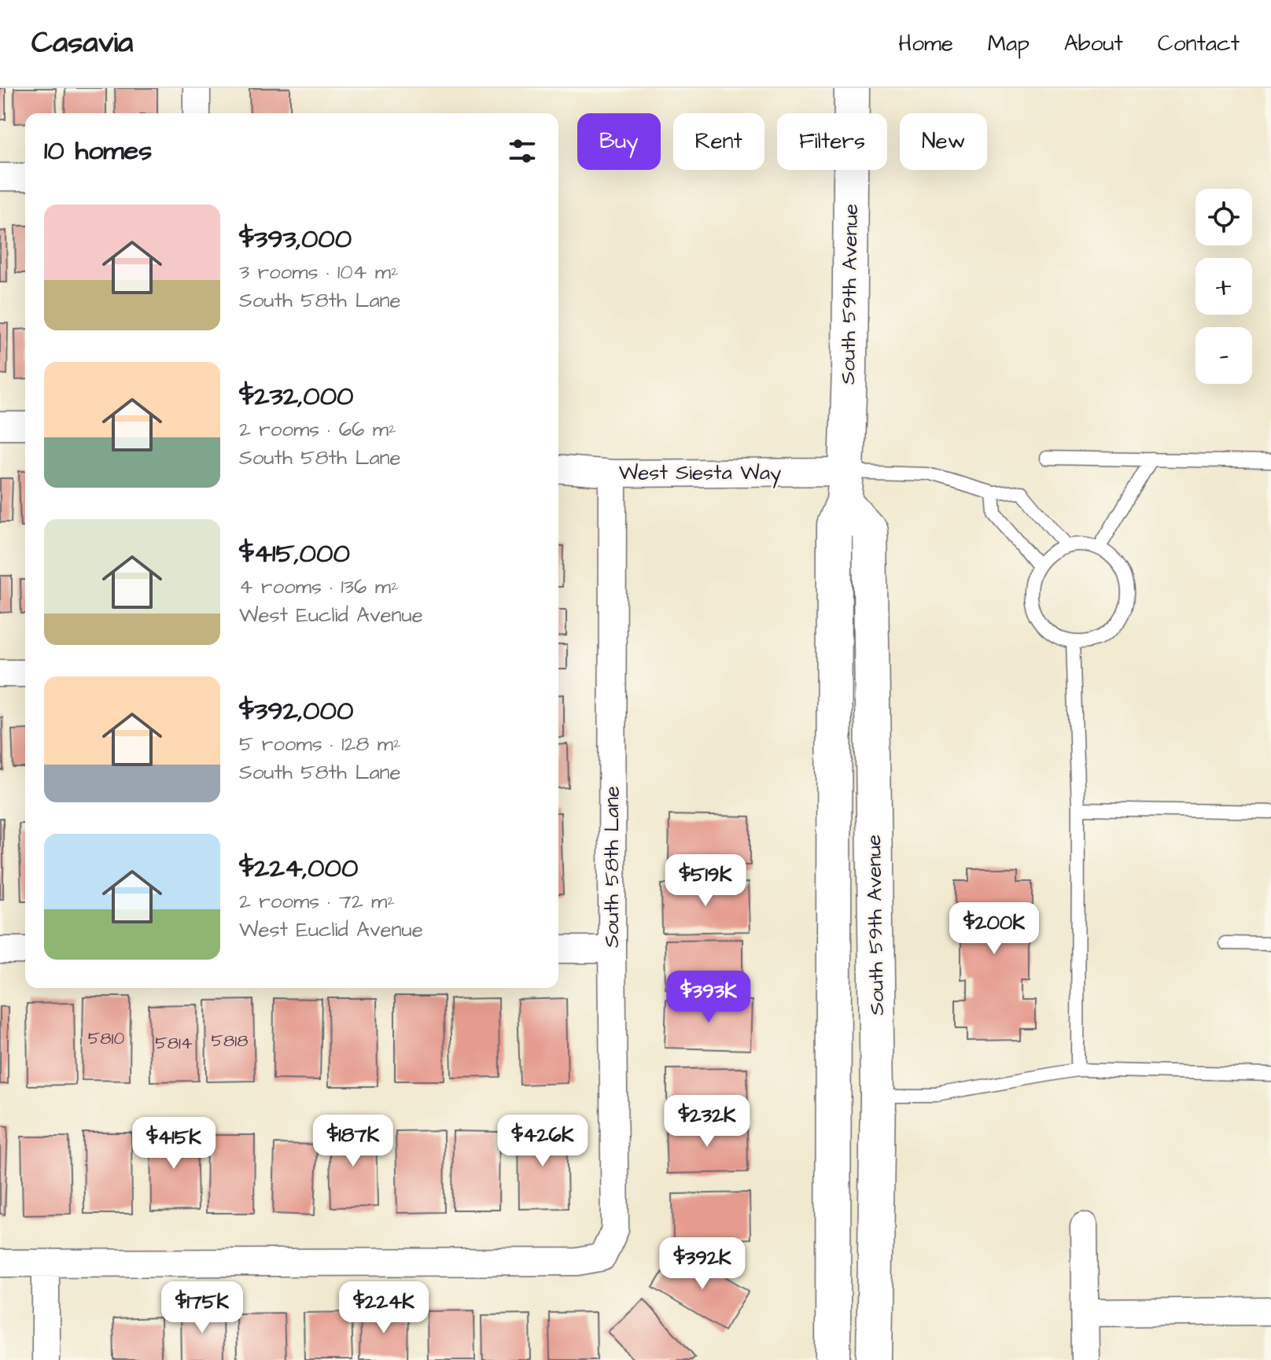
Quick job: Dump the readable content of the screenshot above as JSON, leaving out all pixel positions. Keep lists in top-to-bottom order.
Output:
{
  "streets": {
    "main road": ["South 59th Avenue"],
    "street": ["West Siesta Way", "South 58th Lane"]
  },
  "crossings": [
    ["South 59th Avenue", "West Siesta Way"],
    ["West Siesta Way", "South 58th Lane"]
  ],
  "house_numbers": ["5810", "5818", "5814"],
  "page": {
    "header": "Casavia",
    "nav": [
      "Home",
      "Map",
      "About",
      "Contact"
    ],
    "chip": [
      "Buy",
      "Rent",
      "Filters",
      "New"
    ],
    "heading": "10 homes",
    "map_buttons": ["+", "−"],
    "list": [
      {
        "name": "$393,000",
        "note": "3 rooms · 104 m² · South 58th Lane"
      },
      {
        "name": "$232,000",
        "note": "2 rooms · 66 m² · South 58th Lane"
      },
      {
        "name": "$415,000",
        "note": "4 rooms · 136 m² · West Euclid Avenue"
      },
      {
        "name": "$392,000",
        "note": "5 rooms · 128 m² · South 58th Lane"
      },
      {
        "name": "$224,000",
        "note": "2 rooms · 72 m² · West Euclid Avenue"
      }
    ],
    "price": [
      "$519K",
      "$200K",
      "$393K",
      "$232K",
      "$187K",
      "$426K",
      "$415K",
      "$392K",
      "$175K",
      "$224K"
    ]
  }
}
